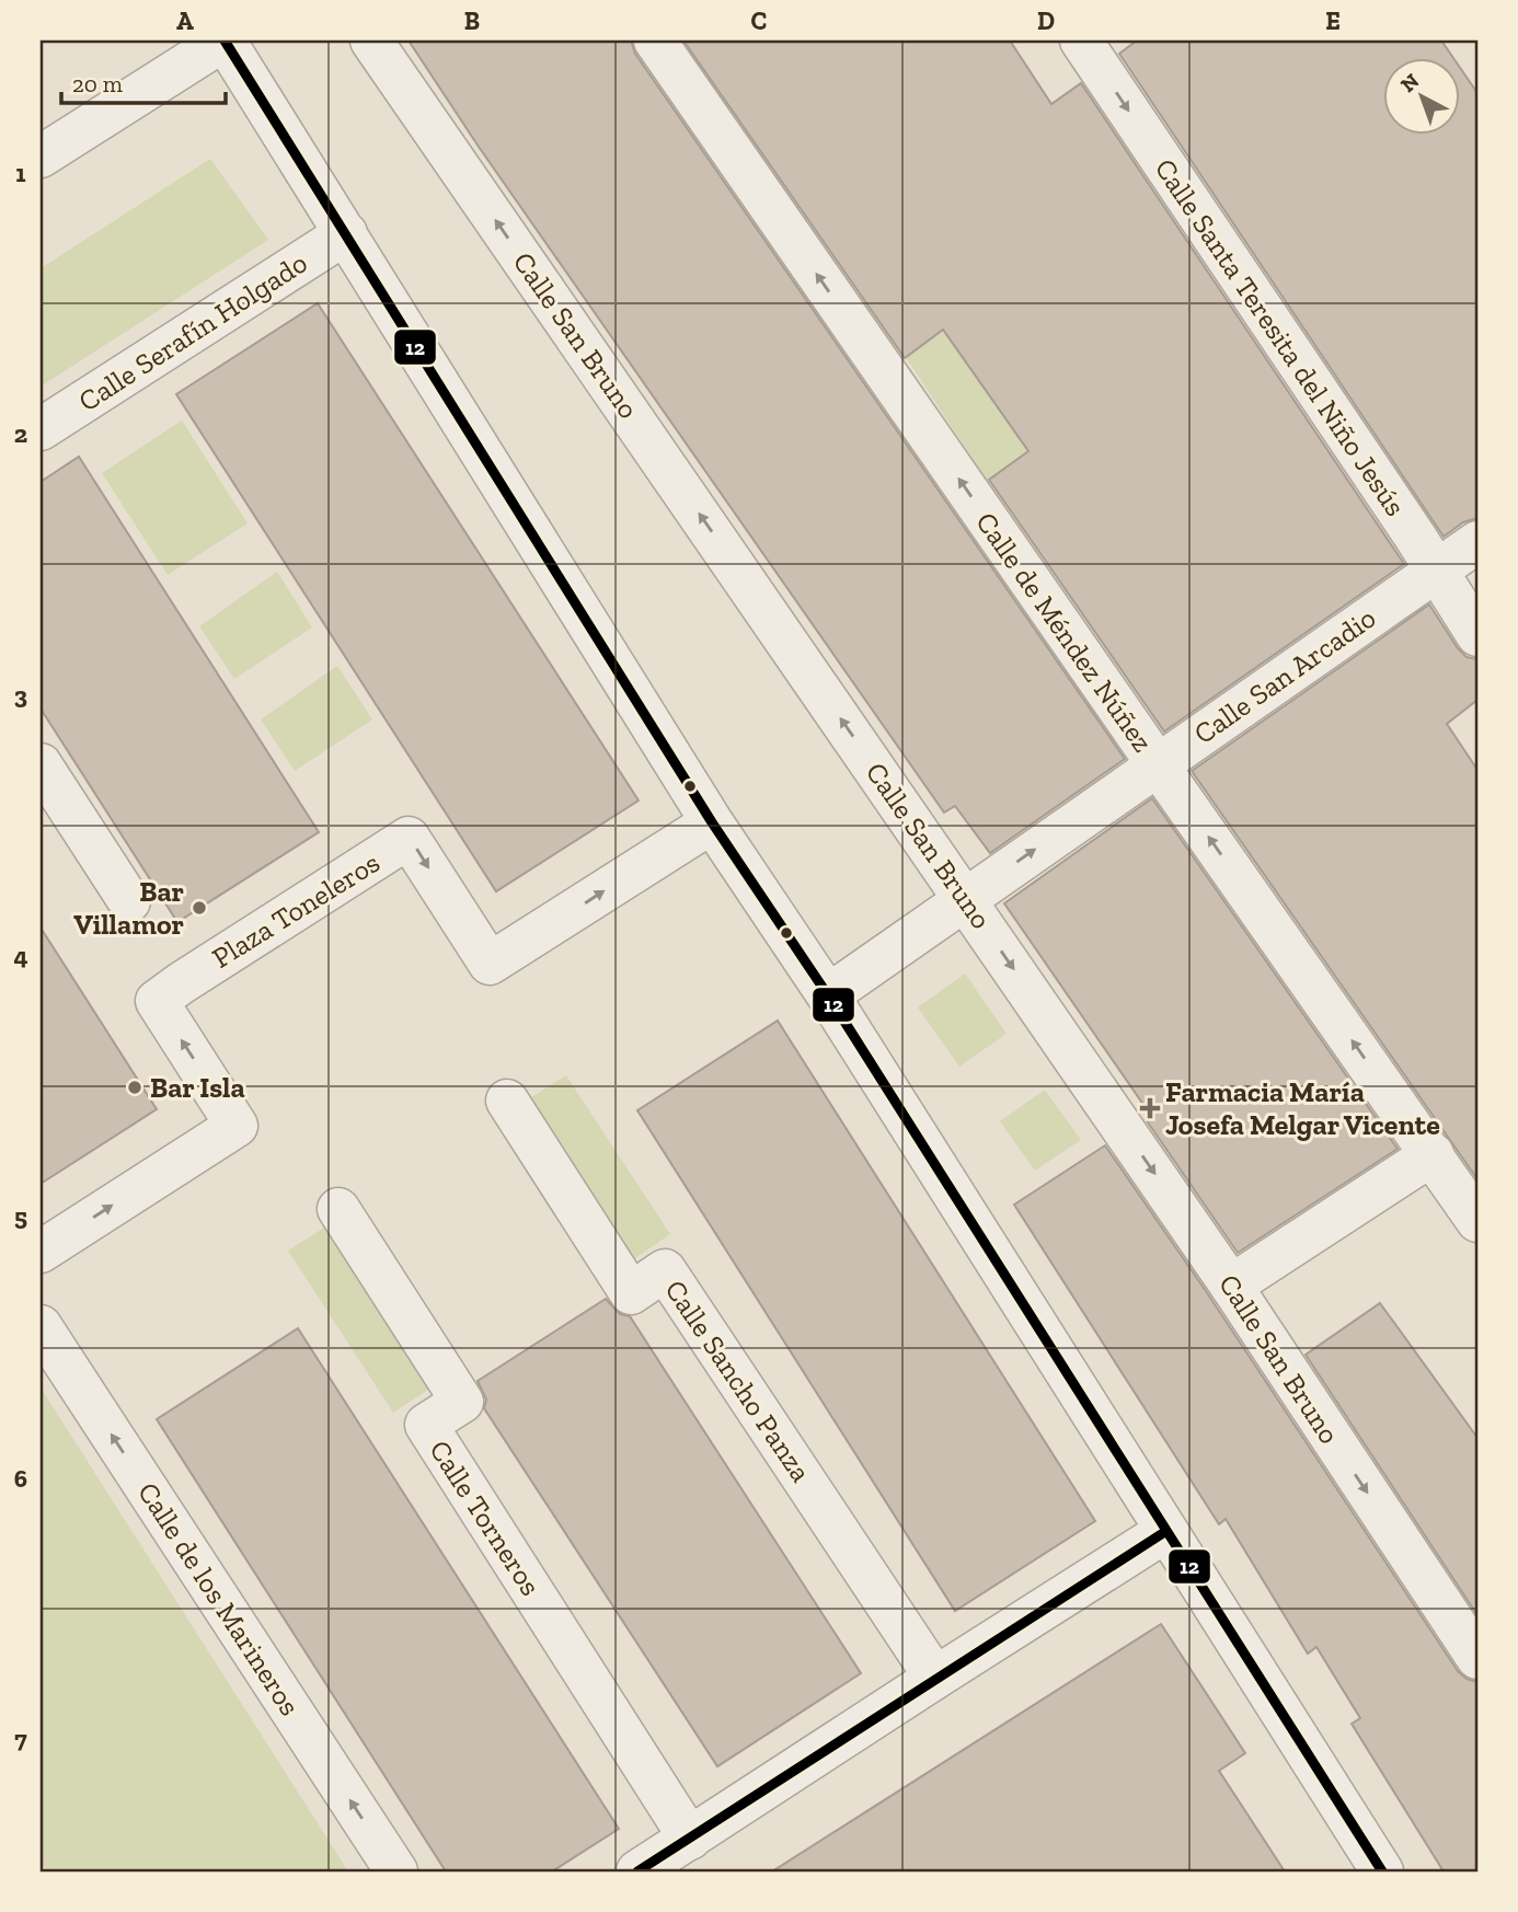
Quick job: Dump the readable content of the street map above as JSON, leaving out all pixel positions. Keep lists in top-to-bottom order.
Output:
{
  "streets": {
    "street": [
      "Calle Serafín Holgado",
      "Calle San Bruno",
      "Calle Santa Teresita del Niño Jesús",
      "Calle de Méndez Núñez",
      "Calle San Arcadio",
      "Plaza Toneleros",
      "Calle Sancho Panza",
      "Calle Torneros",
      "Calle de los Marineros"
    ]
  },
  "crossings": [
    ["Calle San Bruno", "Calle San Arcadio"],
    ["Calle Santa Teresita del Niño Jesús", "Calle San Arcadio"],
    ["Calle de Méndez Núñez", "Calle San Arcadio"]
  ],
  "one_way": ["Calle Santa Teresita del Niño Jesús", "Calle de Méndez Núñez", "Calle de los Marineros"],
  "places": {
    "other": ["Bar Villamor", "Bar Isla"],
    "health": ["Farmacia María Josefa Melgar Vicente"]
  },
  "lines": ["transit line 12"],
  "scale_bar": "20 m",
  "north": "top left",
  "grid": {
    "columns": [
      "A",
      "B",
      "C",
      "D",
      "E"
    ],
    "rows": [
      "1",
      "2",
      "3",
      "4",
      "5",
      "6",
      "7"
    ]
  }
}
